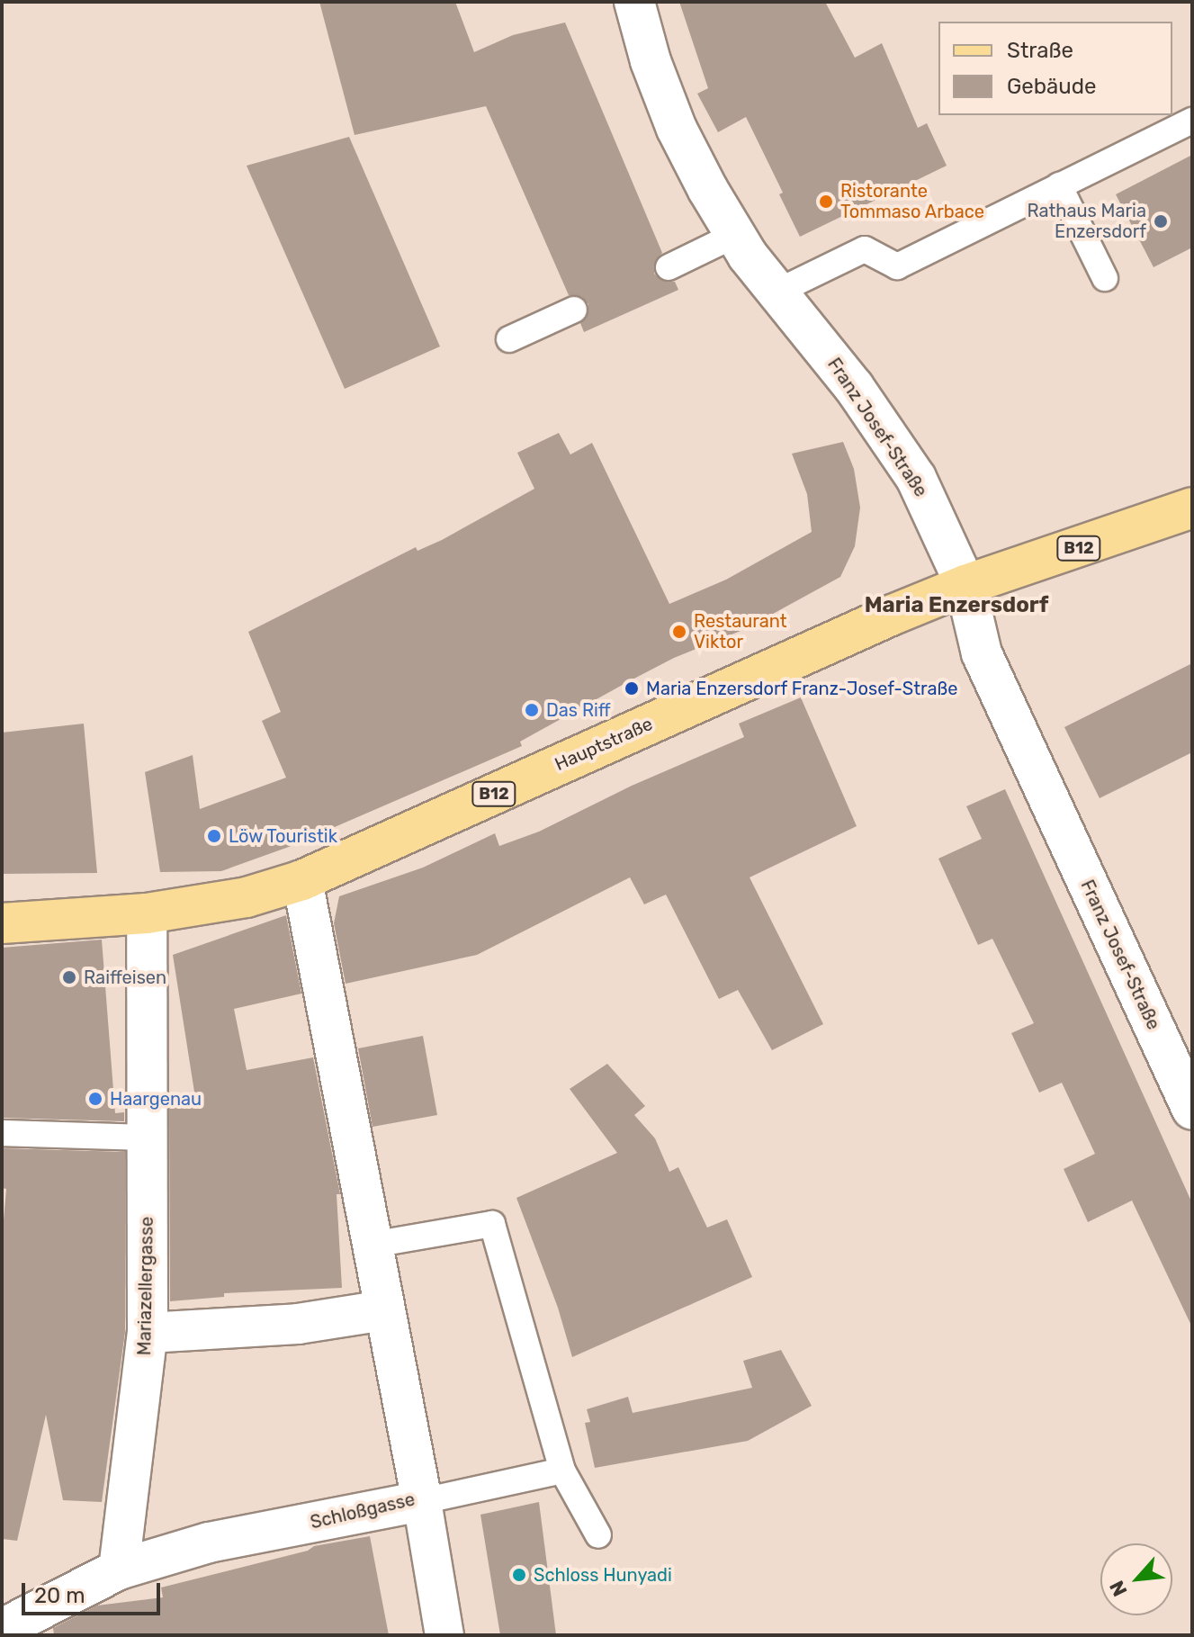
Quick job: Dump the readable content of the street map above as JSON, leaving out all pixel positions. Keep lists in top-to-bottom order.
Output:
{
  "streets": {
    "main road": ["B12", "Hauptstraße"],
    "street": ["Franz Josef-Straße", "Mariazellergasse", "Schloßgasse"]
  },
  "crossings": [
    ["Franz Josef-Straße", "Hauptstraße"],
    ["Hauptstraße", "Mariazellergasse"],
    ["Hauptstraße", "Schloßgasse"],
    ["Mariazellergasse", "Schloßgasse"]
  ],
  "districts": ["Maria Enzersdorf"],
  "places": [
    "Ristorante Tommaso Arbace",
    "Rathaus Maria Enzersdorf",
    "Restaurant Viktor",
    "Maria Enzersdorf Franz-Josef-Straße",
    "Das Riff",
    "Löw Touristik",
    "Raiffeisen",
    "Haargenau",
    "Schloss Hunyadi"
  ],
  "legend": ["Straße", "Gebäude"],
  "scale_bar": "20 m",
  "north": "bottom left"
}
